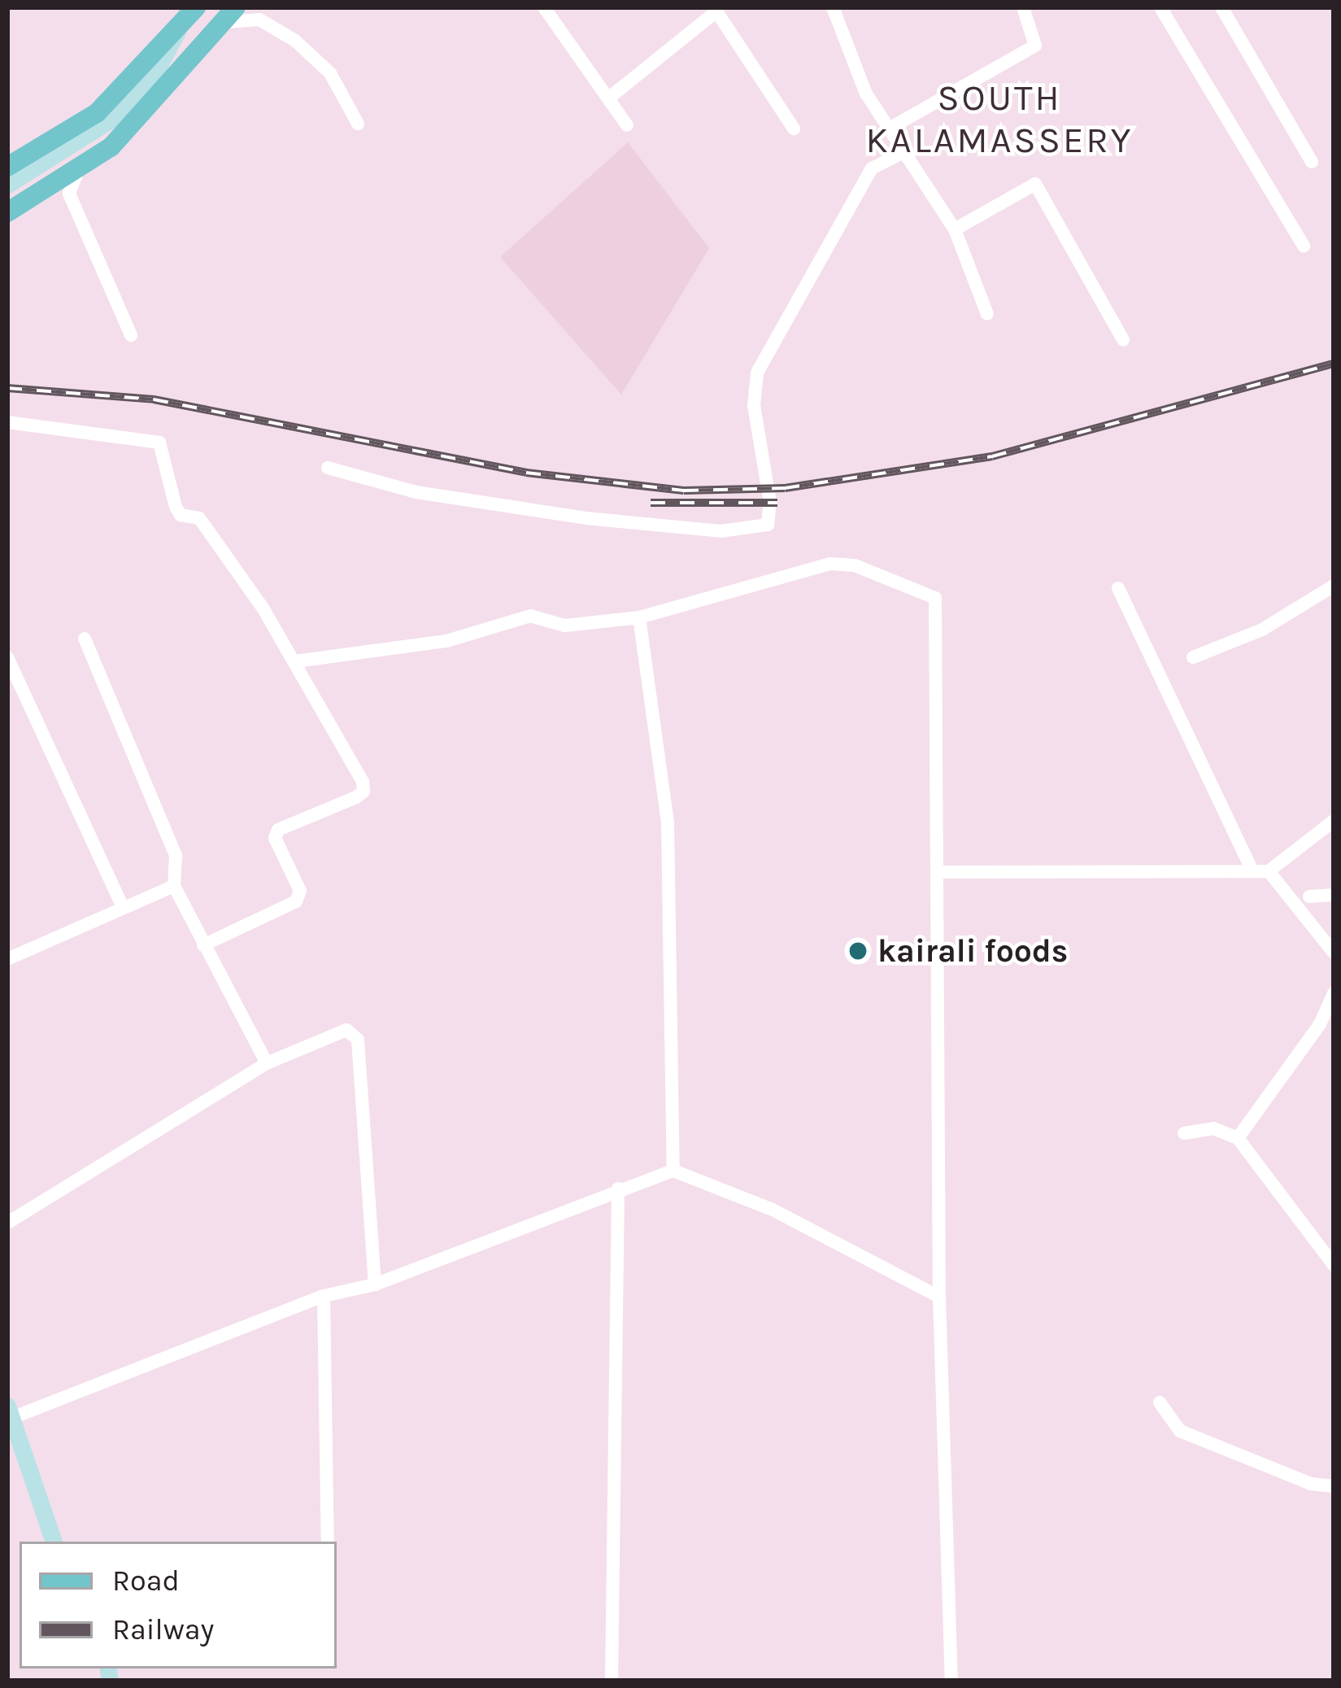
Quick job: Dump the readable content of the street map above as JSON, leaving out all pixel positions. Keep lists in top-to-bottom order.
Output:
{
  "districts": ["SOUTH KALAMASSERY"],
  "places": ["kairali foods"],
  "legend": ["Road", "Railway"]
}
